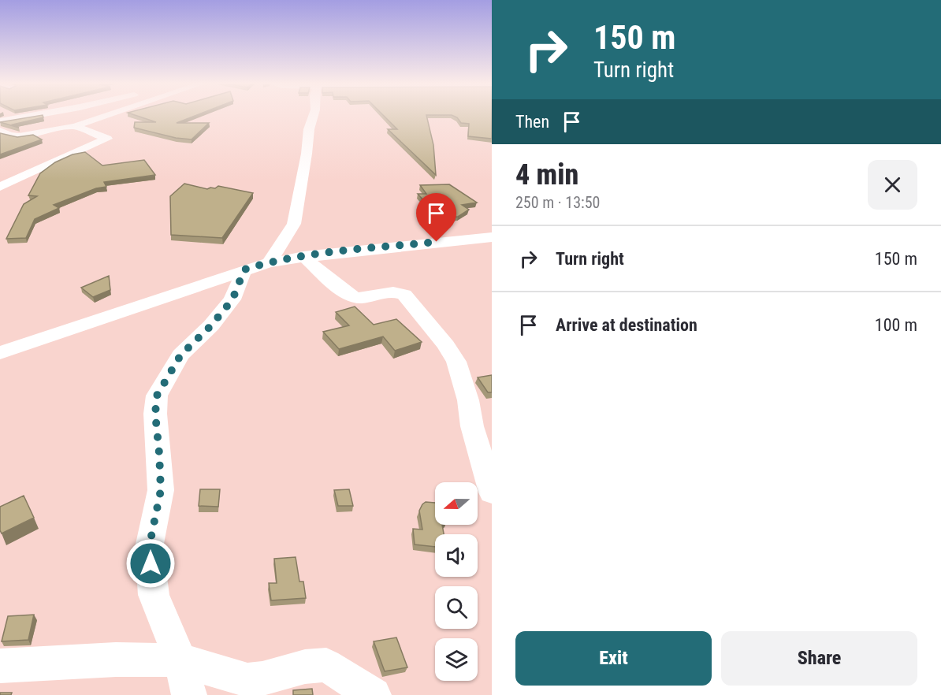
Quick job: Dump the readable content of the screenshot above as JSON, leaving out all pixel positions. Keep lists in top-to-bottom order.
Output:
{
  "north": "left",
  "page": {
    "turn": ["150 m", "Turn right"],
    "then": "Then",
    "heading": ["4 min", "250 m · 13:50"],
    "list": [
      {
        "name": "Turn right",
        "value": "150 m"
      },
      {
        "name": "Arrive at destination",
        "value": "100 m"
      }
    ],
    "buttons": ["Exit", "Share"]
  }
}
